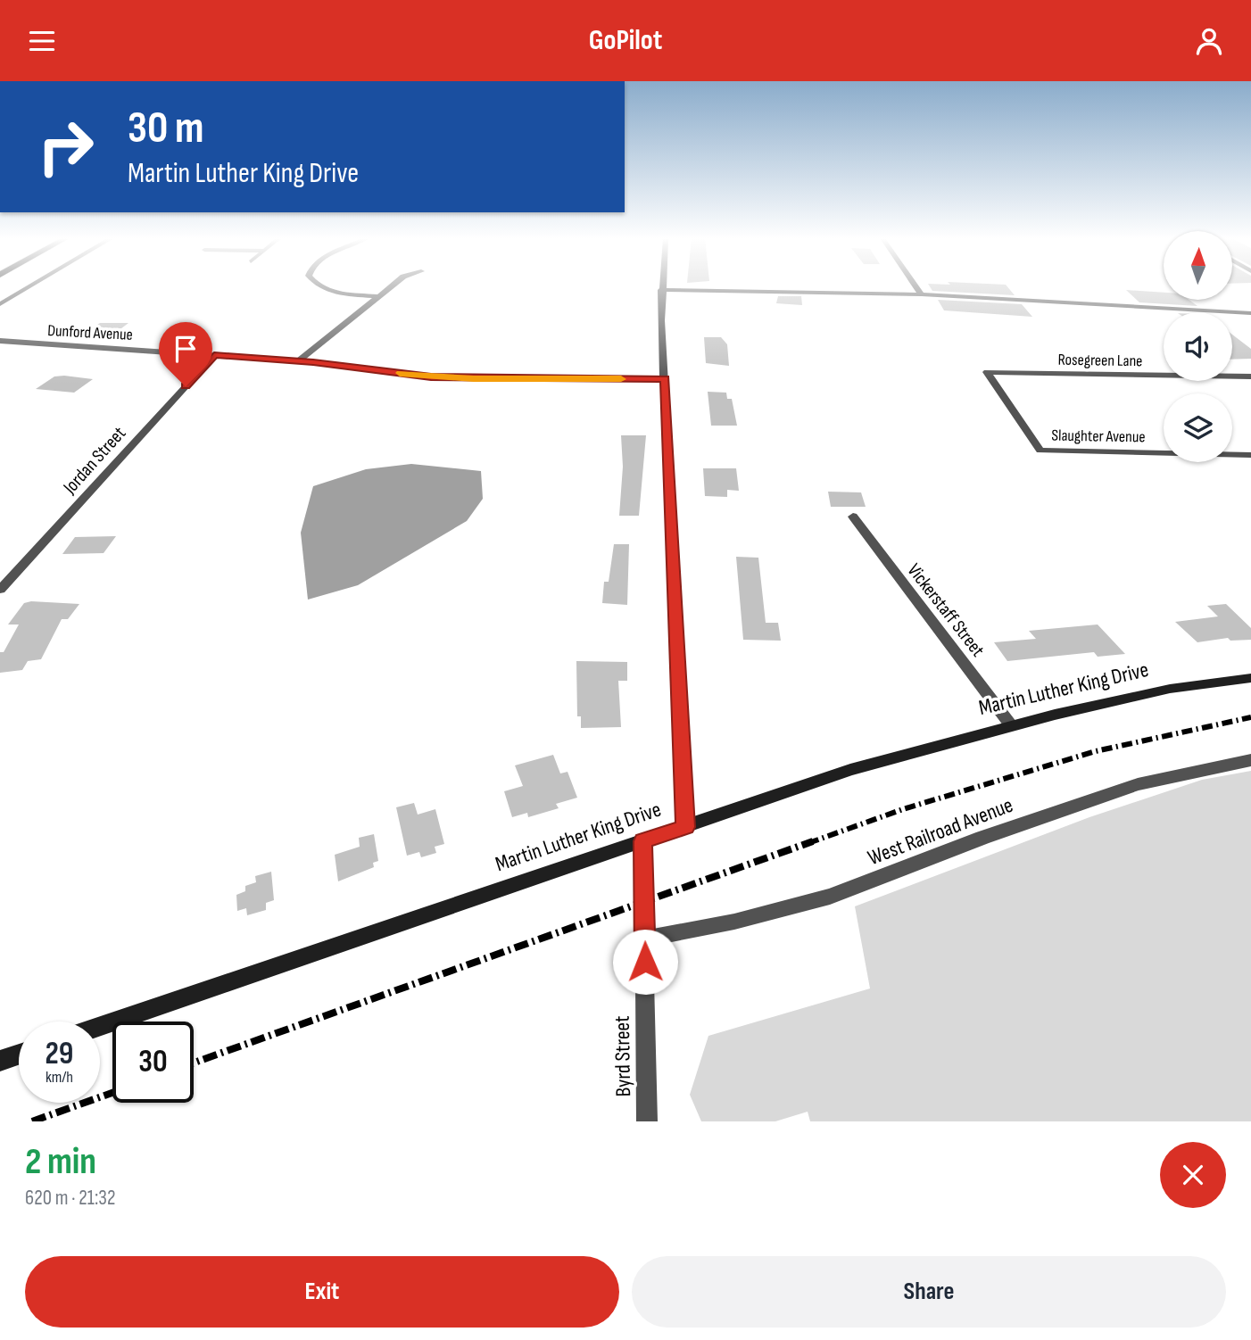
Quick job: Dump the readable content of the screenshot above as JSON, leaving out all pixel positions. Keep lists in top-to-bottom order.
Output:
{
  "streets": {
    "main road": ["Martin Luther King Drive"],
    "street": [
      "Dunford Avenue",
      "Rosegreen Lane",
      "Slaughter Avenue",
      "Jordan Street",
      "Vickerstaff Street",
      "West Railroad Avenue",
      "Byrd Street"
    ]
  },
  "crossings": [
    ["Dunford Avenue", "Jordan Street"],
    ["Rosegreen Lane", "Slaughter Avenue"],
    ["Vickerstaff Street", "Martin Luther King Drive"],
    ["Martin Luther King Drive", "Byrd Street"],
    ["West Railroad Avenue", "Byrd Street"]
  ],
  "north": "top",
  "page": {
    "header": "GoPilot",
    "turn": ["30 m", "Martin Luther King Drive"],
    "speed": "29 km/h",
    "limit": "30",
    "heading": ["2 min", "620 m · 21:32"],
    "buttons": ["Exit", "Share"]
  }
}
